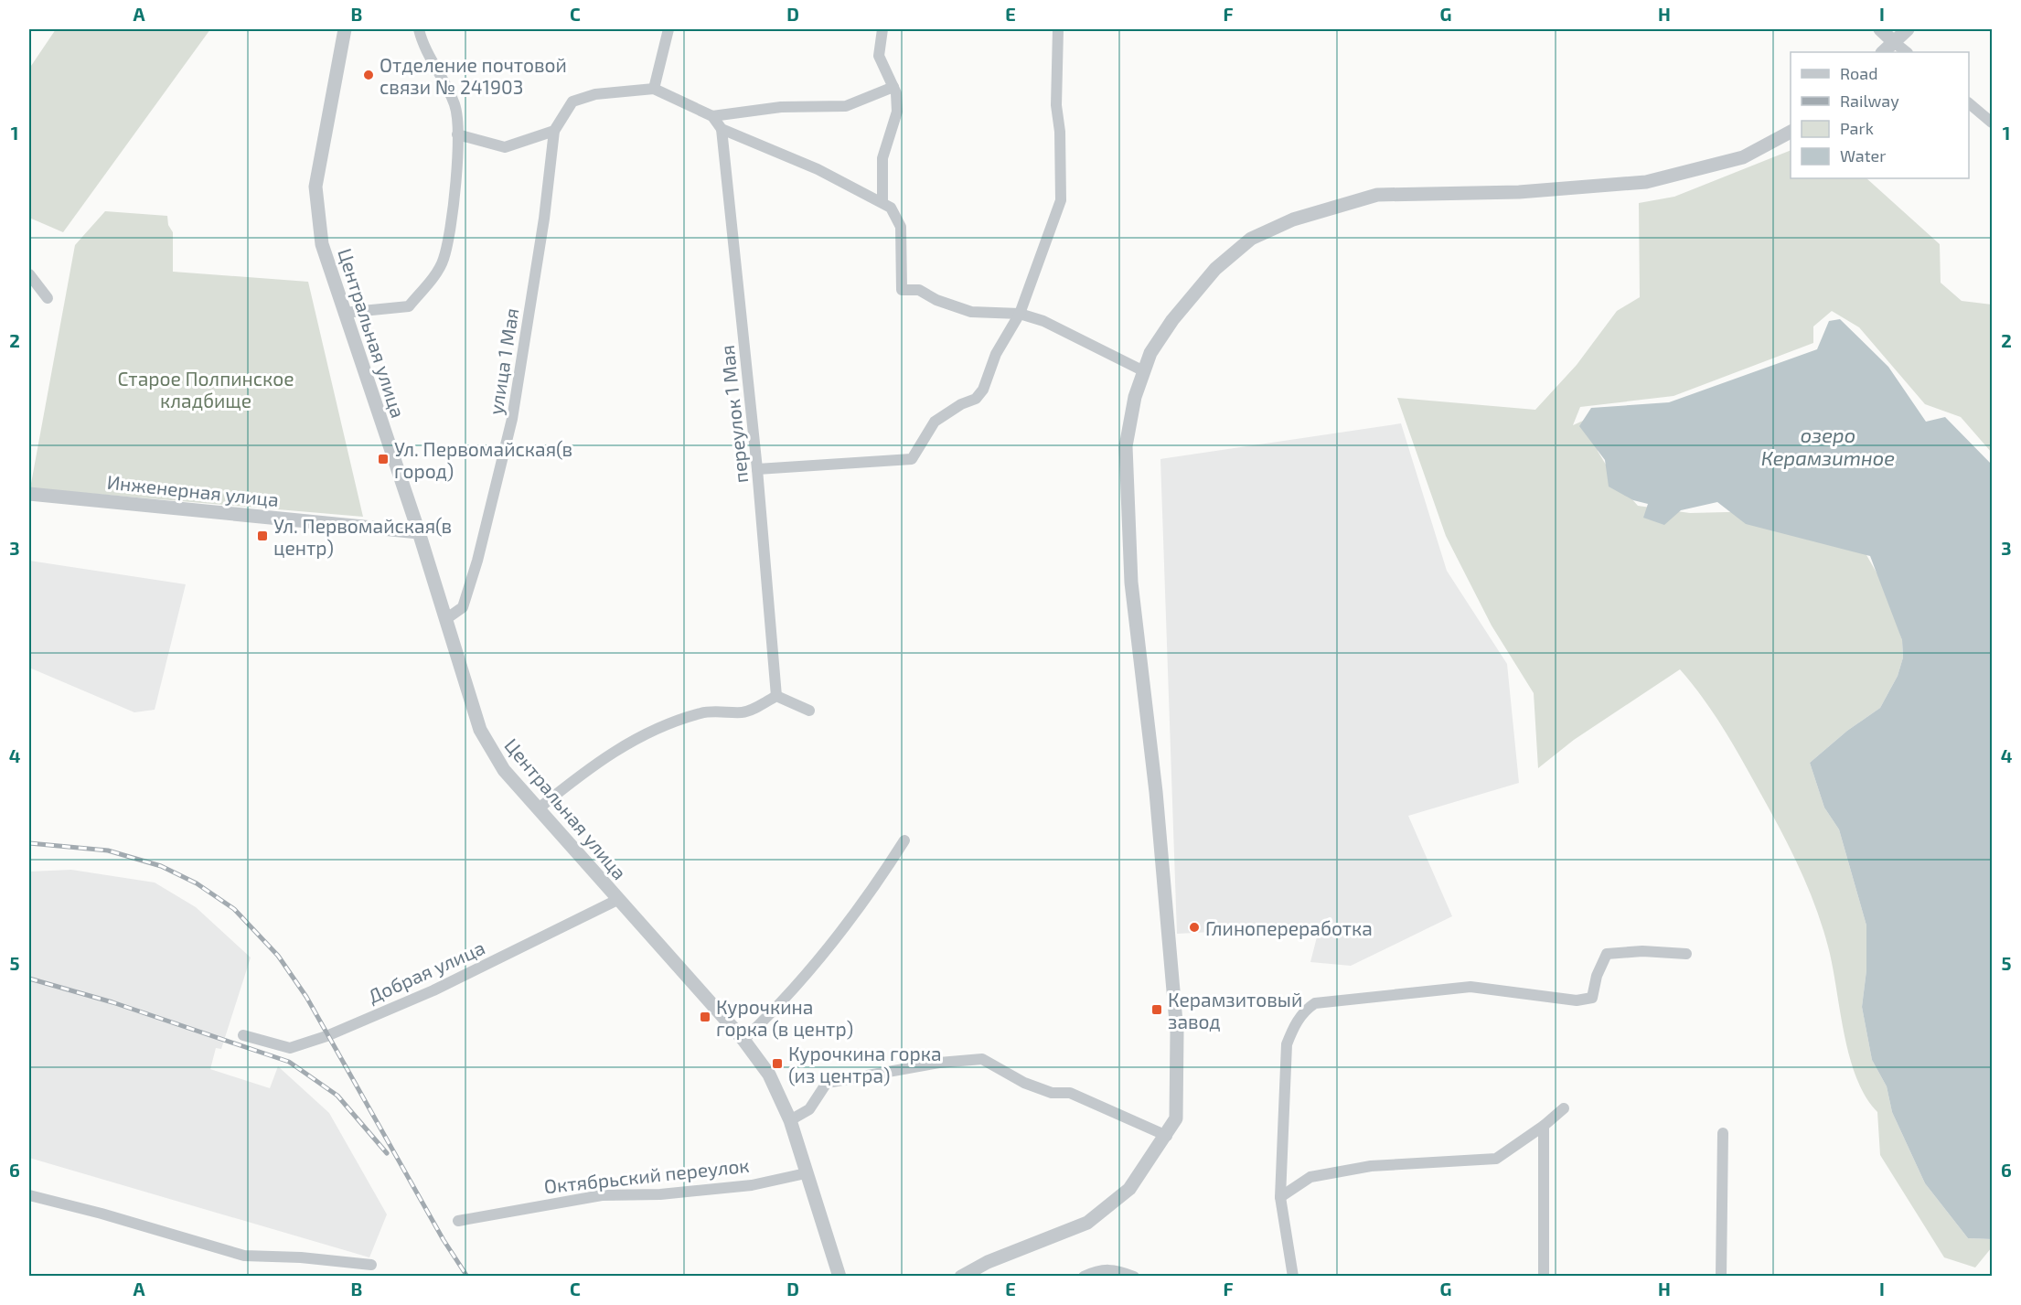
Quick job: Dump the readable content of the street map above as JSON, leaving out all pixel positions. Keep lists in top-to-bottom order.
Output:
{
  "streets": {
    "street": [
      "Центральная улица",
      "улица 1 Мая",
      "переулок 1 Мая",
      "Инженерная улица",
      "Добрая улица",
      "Октябрьский переулок"
    ]
  },
  "crossings": [
    ["Центральная улица", "улица 1 Мая"],
    ["Центральная улица", "Инженерная улица"],
    ["Центральная улица", "Добрая улица"],
    ["Центральная улица", "Октябрьский переулок"]
  ],
  "water": ["озеро Керамзитное"],
  "parks": ["Старое Полпинское кладбище"],
  "places": {
    "other": ["Отделение почтовой связи № 241903", "Глинопереработка"],
    "transit": [
      "Ул. Первомайская(в город)",
      "Ул. Первомайская(в центр)",
      "Керамзитовый завод",
      "Курочкина горка (в центр)",
      "Курочкина горка (из центра)"
    ]
  },
  "legend": [
    "Road",
    "Railway",
    "Park",
    "Water"
  ],
  "grid": {
    "columns": [
      "A",
      "B",
      "C",
      "D",
      "E",
      "F",
      "G",
      "H",
      "I"
    ],
    "rows": [
      "1",
      "2",
      "3",
      "4",
      "5",
      "6"
    ]
  }
}
